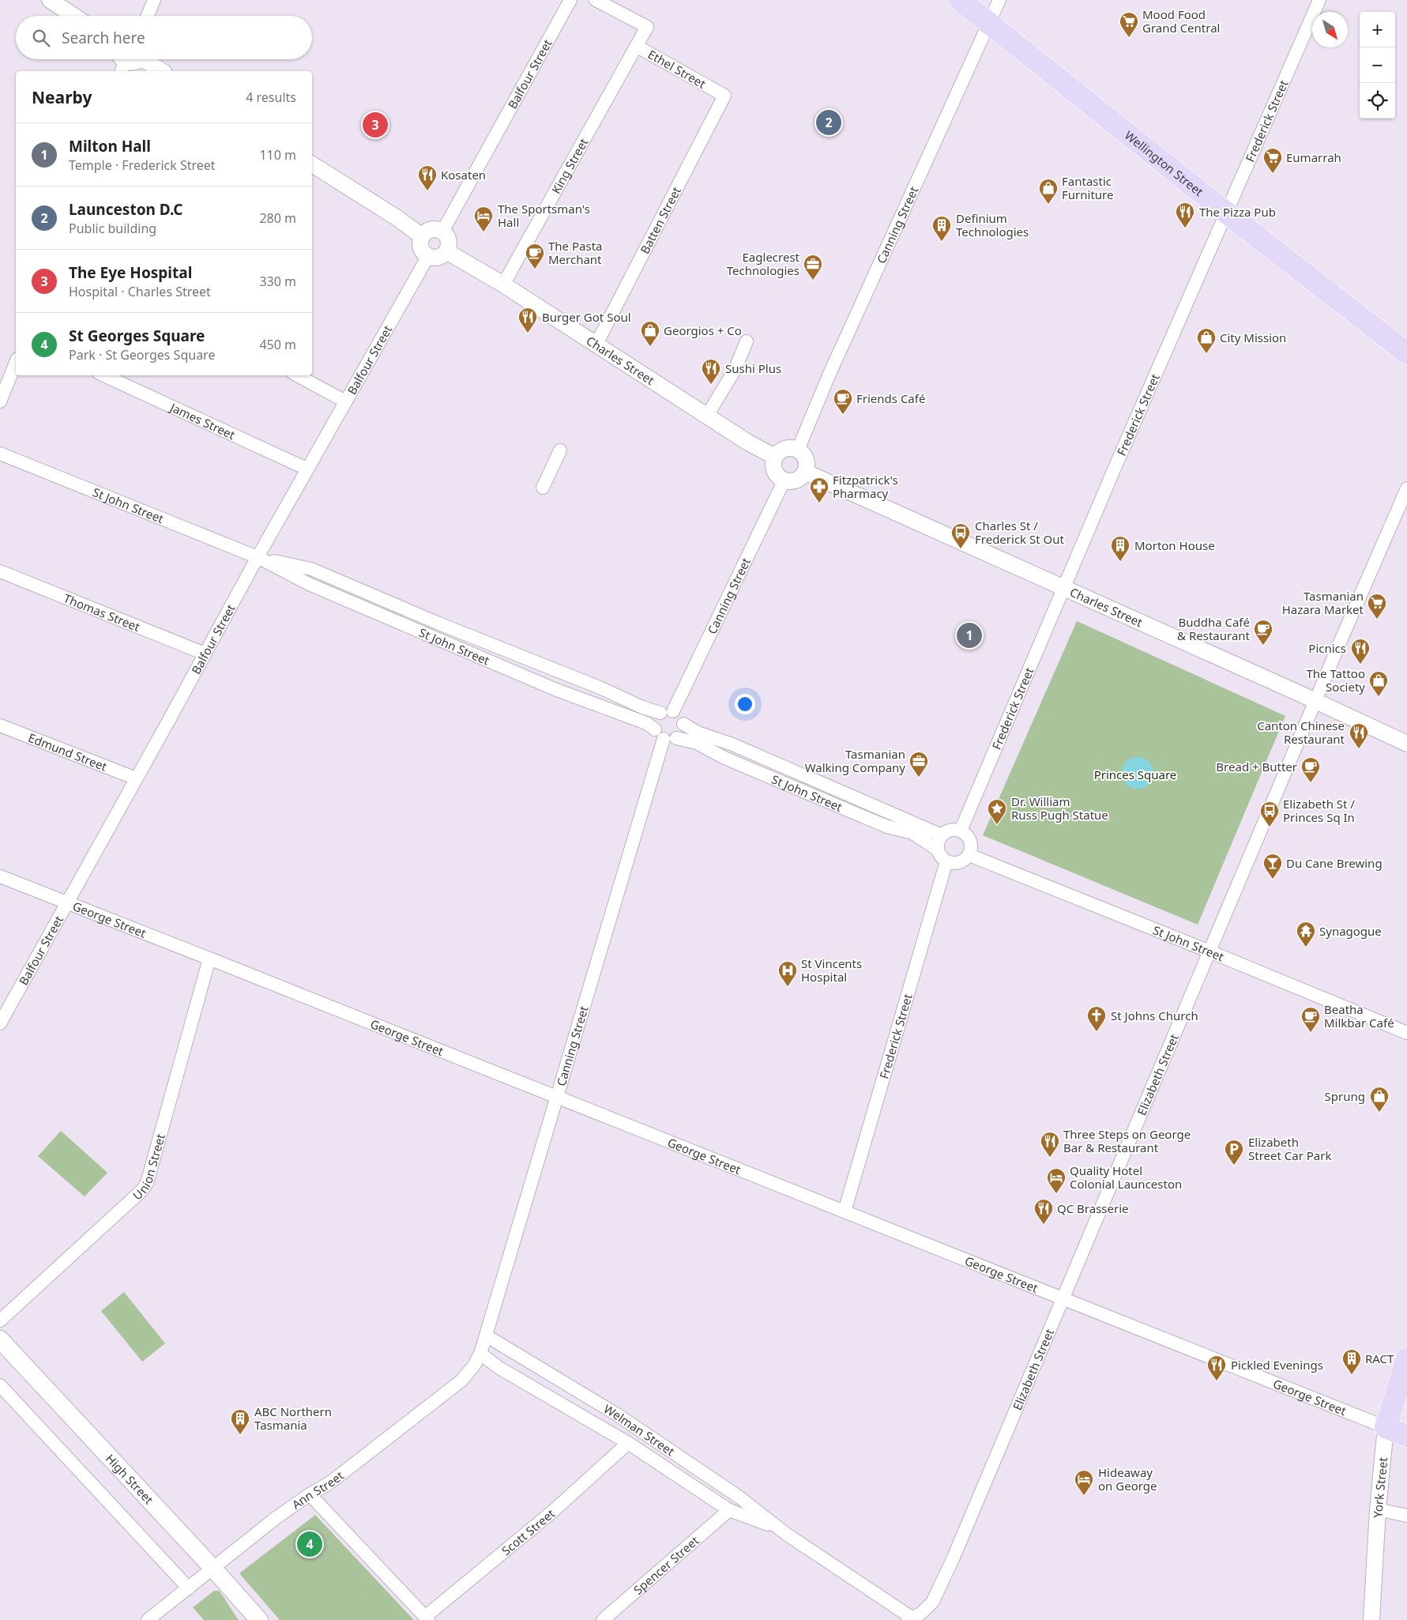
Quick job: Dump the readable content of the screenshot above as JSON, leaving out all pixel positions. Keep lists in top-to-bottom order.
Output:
{
  "streets": {
    "highway": ["Wellington Street", "George Street", "York Street"],
    "main road": ["High Street"],
    "street": [
      "Ethel Street",
      "Balfour Street",
      "Frederick Street",
      "King Street",
      "Batten Street",
      "Canning Street",
      "Charles Street",
      "James Street",
      "St John Street",
      "Thomas Street",
      "Edmund Street",
      "Elizabeth Street",
      "Union Street",
      "Welman Street",
      "Ann Street",
      "Scott Street",
      "Spencer Street"
    ]
  },
  "crossings": [
    ["Ethel Street", "King Street"],
    ["Ethel Street", "Batten Street"],
    ["Balfour Street", "Charles Street"],
    ["Balfour Street", "James Street"],
    ["Balfour Street", "St John Street"],
    ["Balfour Street", "Thomas Street"],
    ["Balfour Street", "Edmund Street"],
    ["Balfour Street", "George Street"],
    ["Frederick Street", "Wellington Street"],
    ["Frederick Street", "Charles Street"],
    ["Frederick Street", "St John Street"],
    ["Frederick Street", "George Street"],
    ["Wellington Street", "Canning Street"],
    ["King Street", "Charles Street"],
    ["Batten Street", "Charles Street"],
    ["Canning Street", "Charles Street"],
    ["Canning Street", "St John Street"],
    ["Canning Street", "George Street"],
    ["Canning Street", "Welman Street"],
    ["Canning Street", "Ann Street"],
    ["Charles Street", "Elizabeth Street"],
    ["St John Street", "Elizabeth Street"],
    ["George Street", "Elizabeth Street"],
    ["George Street", "Union Street"],
    ["George Street", "York Street"],
    ["Elizabeth Street", "Welman Street"],
    ["Welman Street", "Ann Street"],
    ["Welman Street", "Scott Street"],
    ["Welman Street", "Spencer Street"],
    ["High Street", "Ann Street"]
  ],
  "parks": ["Princes Square"],
  "places": {
    "supermarket": ["Mood Food Grand Central", "Eumarrah", "Tasmanian Hazara Market"],
    "restaurant": [
      "Kosaten",
      "The Pizza Pub",
      "Burger Got Soul",
      "Sushi Plus",
      "Picnics",
      "Canton Chinese Restaurant",
      "Three Steps on George Bar & Restaurant",
      "QC Brasserie",
      "Pickled Evenings"
    ],
    "shop": [
      "Fantastic Furniture",
      "Georgios + Co",
      "City Mission",
      "The Tattoo Society",
      "Sprung"
    ],
    "hotel": ["The Sportsman's Hall", "Quality Hotel Colonial Launceston", "Hideaway on George"],
    "building": [
      "Definium Technologies",
      "Morton House",
      "RACT",
      "ABC Northern Tasmania"
    ],
    "cafe": [
      "The Pasta Merchant",
      "Friends Café",
      "Buddha Café & Restaurant",
      "Bread + Butter",
      "Beatha Milkbar Café"
    ],
    "office": ["Eaglecrest Technologies", "Tasmanian Walking Company"],
    "pharmacy": ["Fitzpatrick's Pharmacy"],
    "bus stop": ["Charles St / Frederick St Out", "Elizabeth St / Princes Sq In"],
    "place": ["Dr. William Russ Pugh Statue"],
    "bar": ["Du Cane Brewing"],
    "temple": ["Synagogue"],
    "hospital": ["St Vincents Hospital"],
    "church": ["St Johns Church"],
    "parking": ["Elizabeth Street Car Park"]
  },
  "north": "bottom right",
  "page": {
    "map_buttons": ["+", "−"],
    "search": "Search here",
    "heading": ["Nearby", "4 results"],
    "pins": [
      "2",
      "3",
      "1",
      "4"
    ],
    "list": [
      {
        "mark": "1",
        "name": "Milton Hall",
        "note": "Temple · Frederick Street",
        "value": "110 m"
      },
      {
        "mark": "2",
        "name": "Launceston D.C",
        "note": "Public building",
        "value": "280 m"
      },
      {
        "mark": "3",
        "name": "The Eye Hospital",
        "note": "Hospital · Charles Street",
        "value": "330 m"
      },
      {
        "mark": "4",
        "name": "St Georges Square",
        "note": "Park · St Georges Square",
        "value": "450 m"
      }
    ]
  }
}
